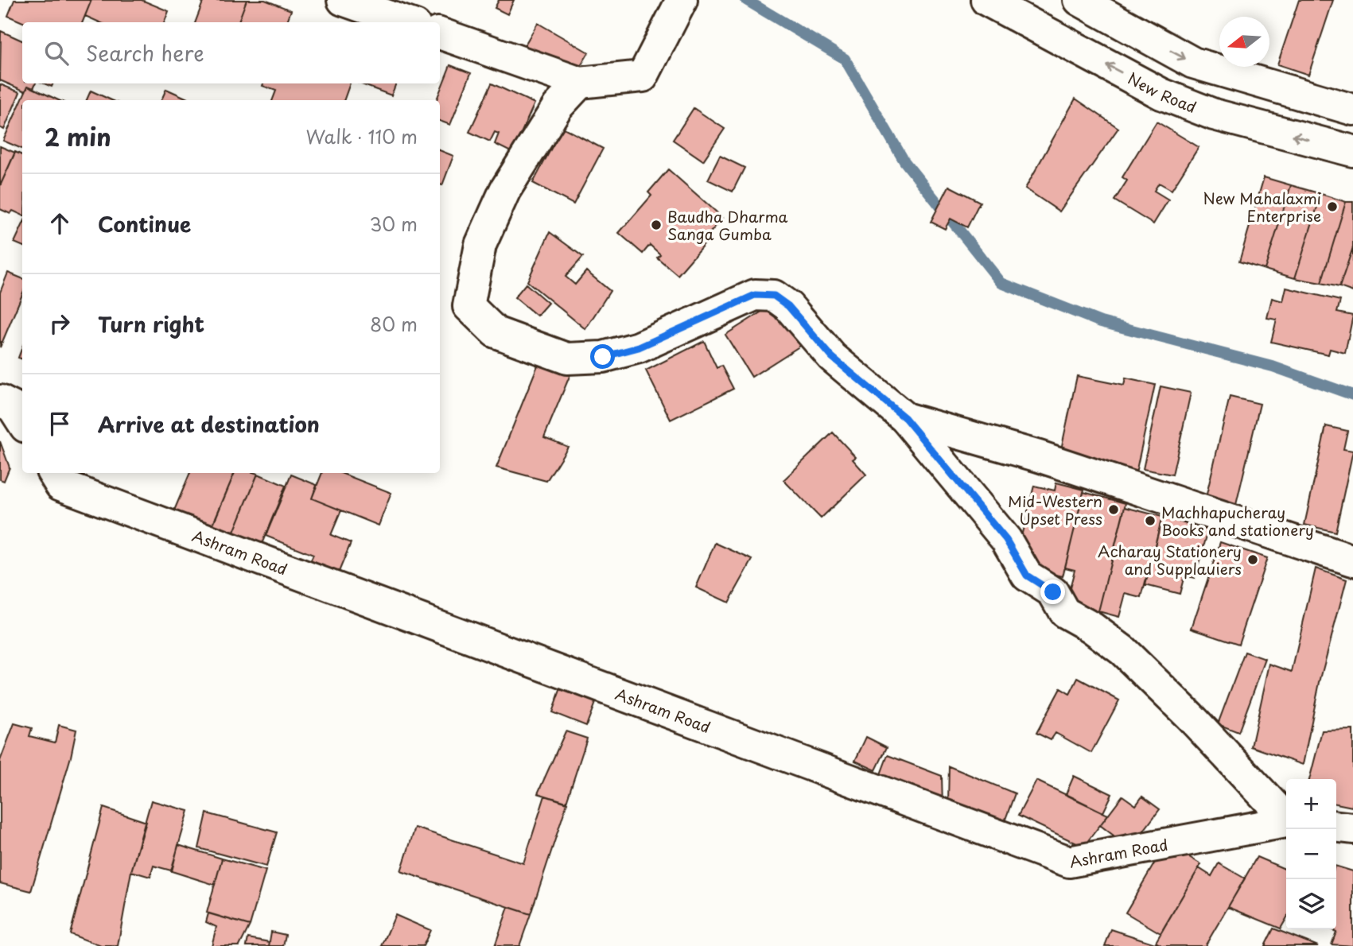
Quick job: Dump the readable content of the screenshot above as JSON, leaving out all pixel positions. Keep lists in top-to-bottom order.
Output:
{
  "streets": {
    "street": ["New Road", "Ashram Road"]
  },
  "places": [
    "New Mahalaxmi Enterprise",
    "Baudha Dharma Sanga Gumba",
    "Mid-Western Upset Press",
    "Machhapucheray Books and stationery",
    "Acharay Stationery and Supplauiers"
  ],
  "north": "left",
  "page": {
    "search": "Search here",
    "heading": ["2 min", "Walk · 110 m"],
    "list": [
      ["Continue", "30 m"],
      ["Turn right", "80 m"],
      "Arrive at destination"
    ],
    "map_buttons": ["+", "−"]
  }
}
